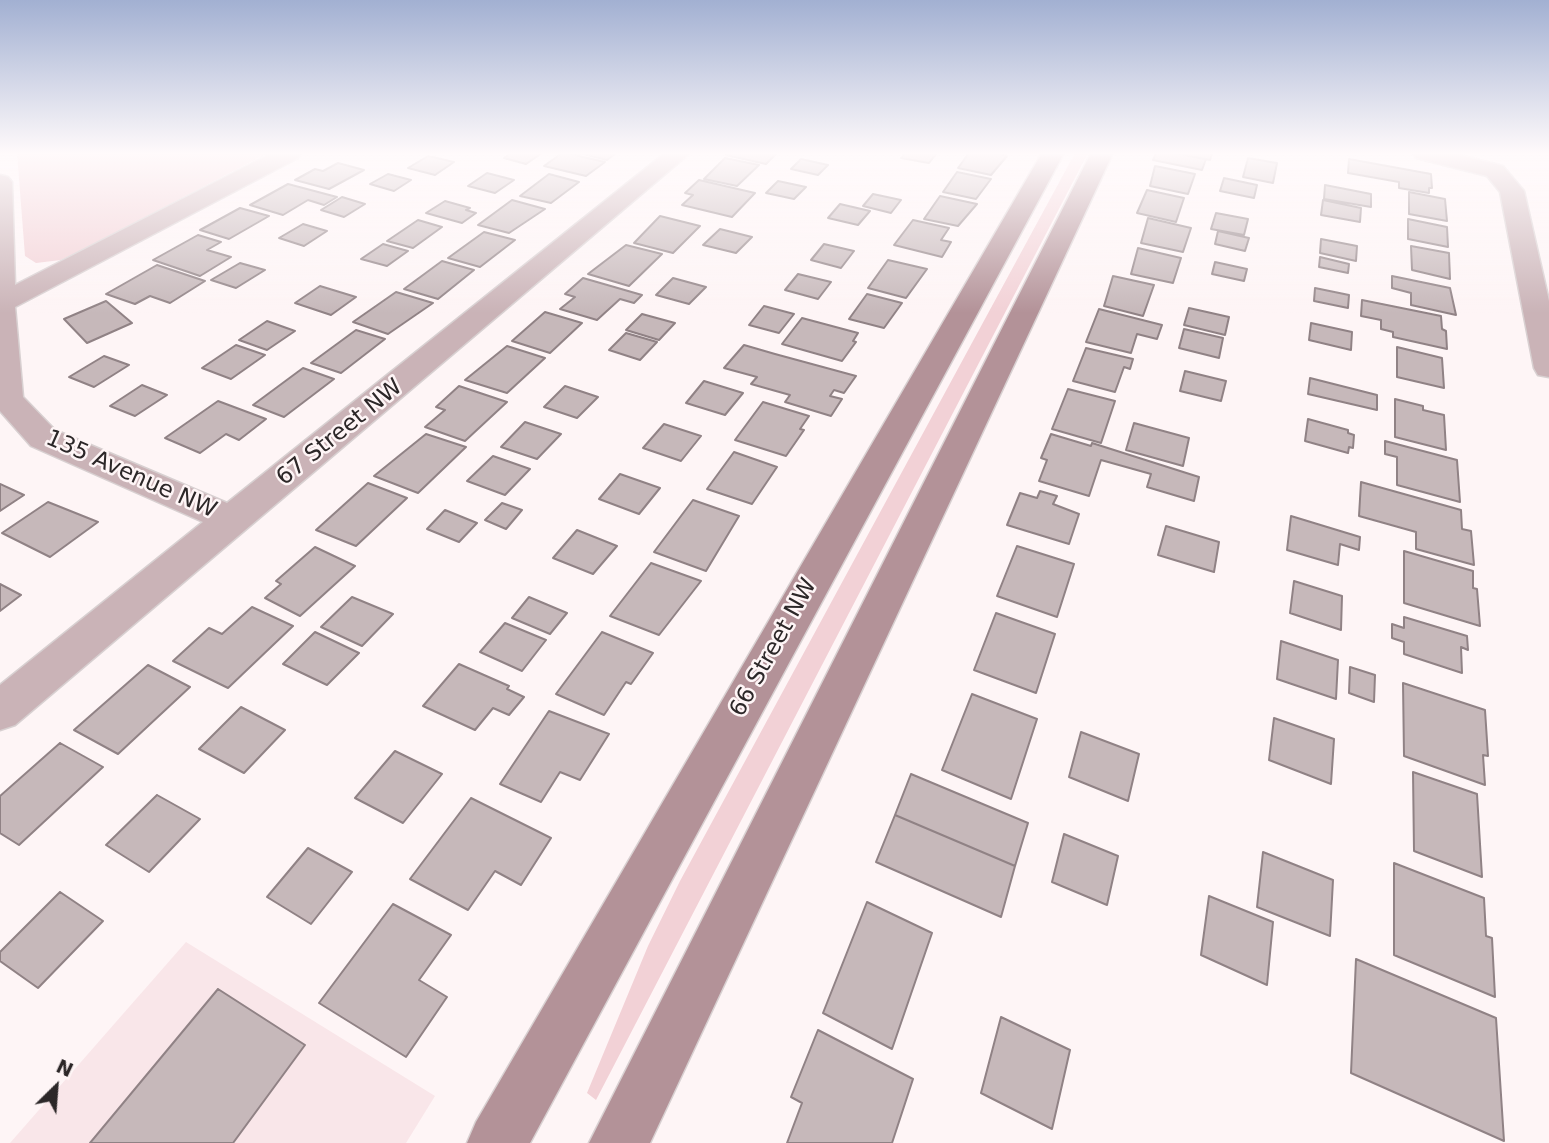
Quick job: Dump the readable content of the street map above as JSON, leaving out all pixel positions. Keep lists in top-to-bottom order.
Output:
{
  "streets": {
    "main road": ["66 Street NW"],
    "street": ["67 Street NW", "135 Avenue NW"]
  },
  "crossings": [
    ["67 Street NW", "135 Avenue NW"]
  ],
  "north": "top right"
}
